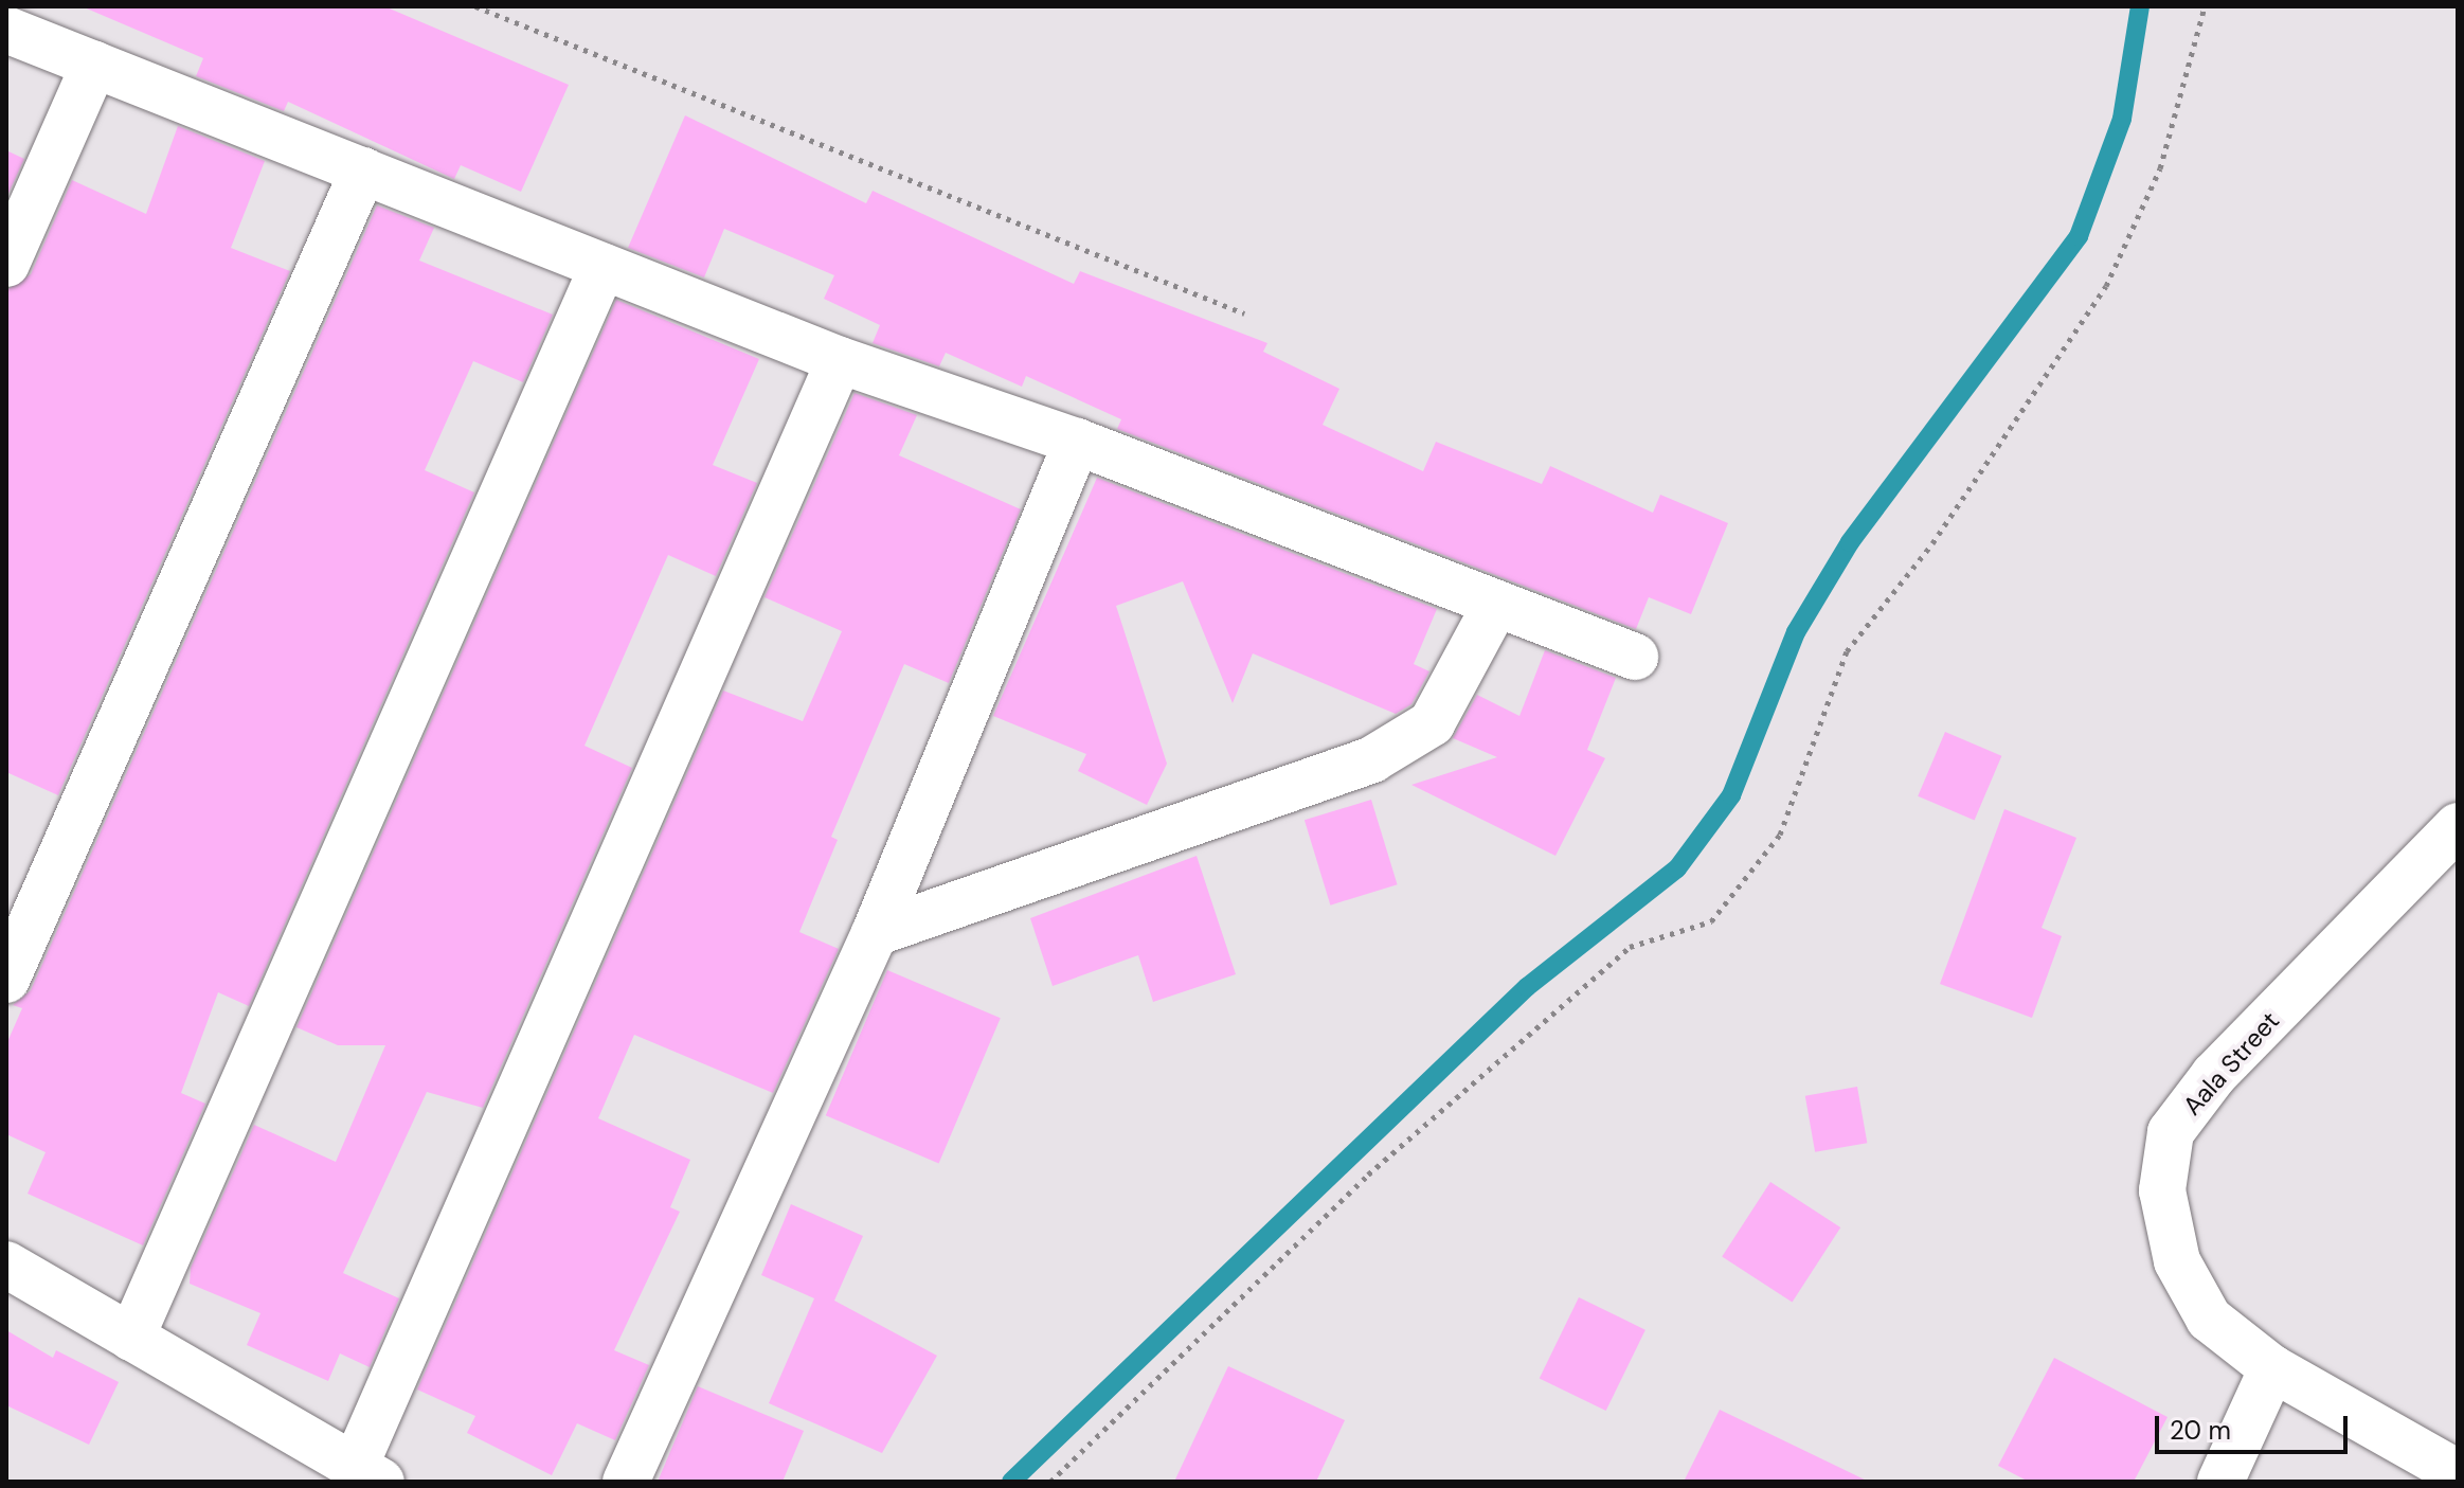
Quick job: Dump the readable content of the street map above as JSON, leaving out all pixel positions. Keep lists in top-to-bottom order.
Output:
{
  "streets": {
    "street": ["Aala Street"]
  },
  "scale_bar": "20 m"
}
